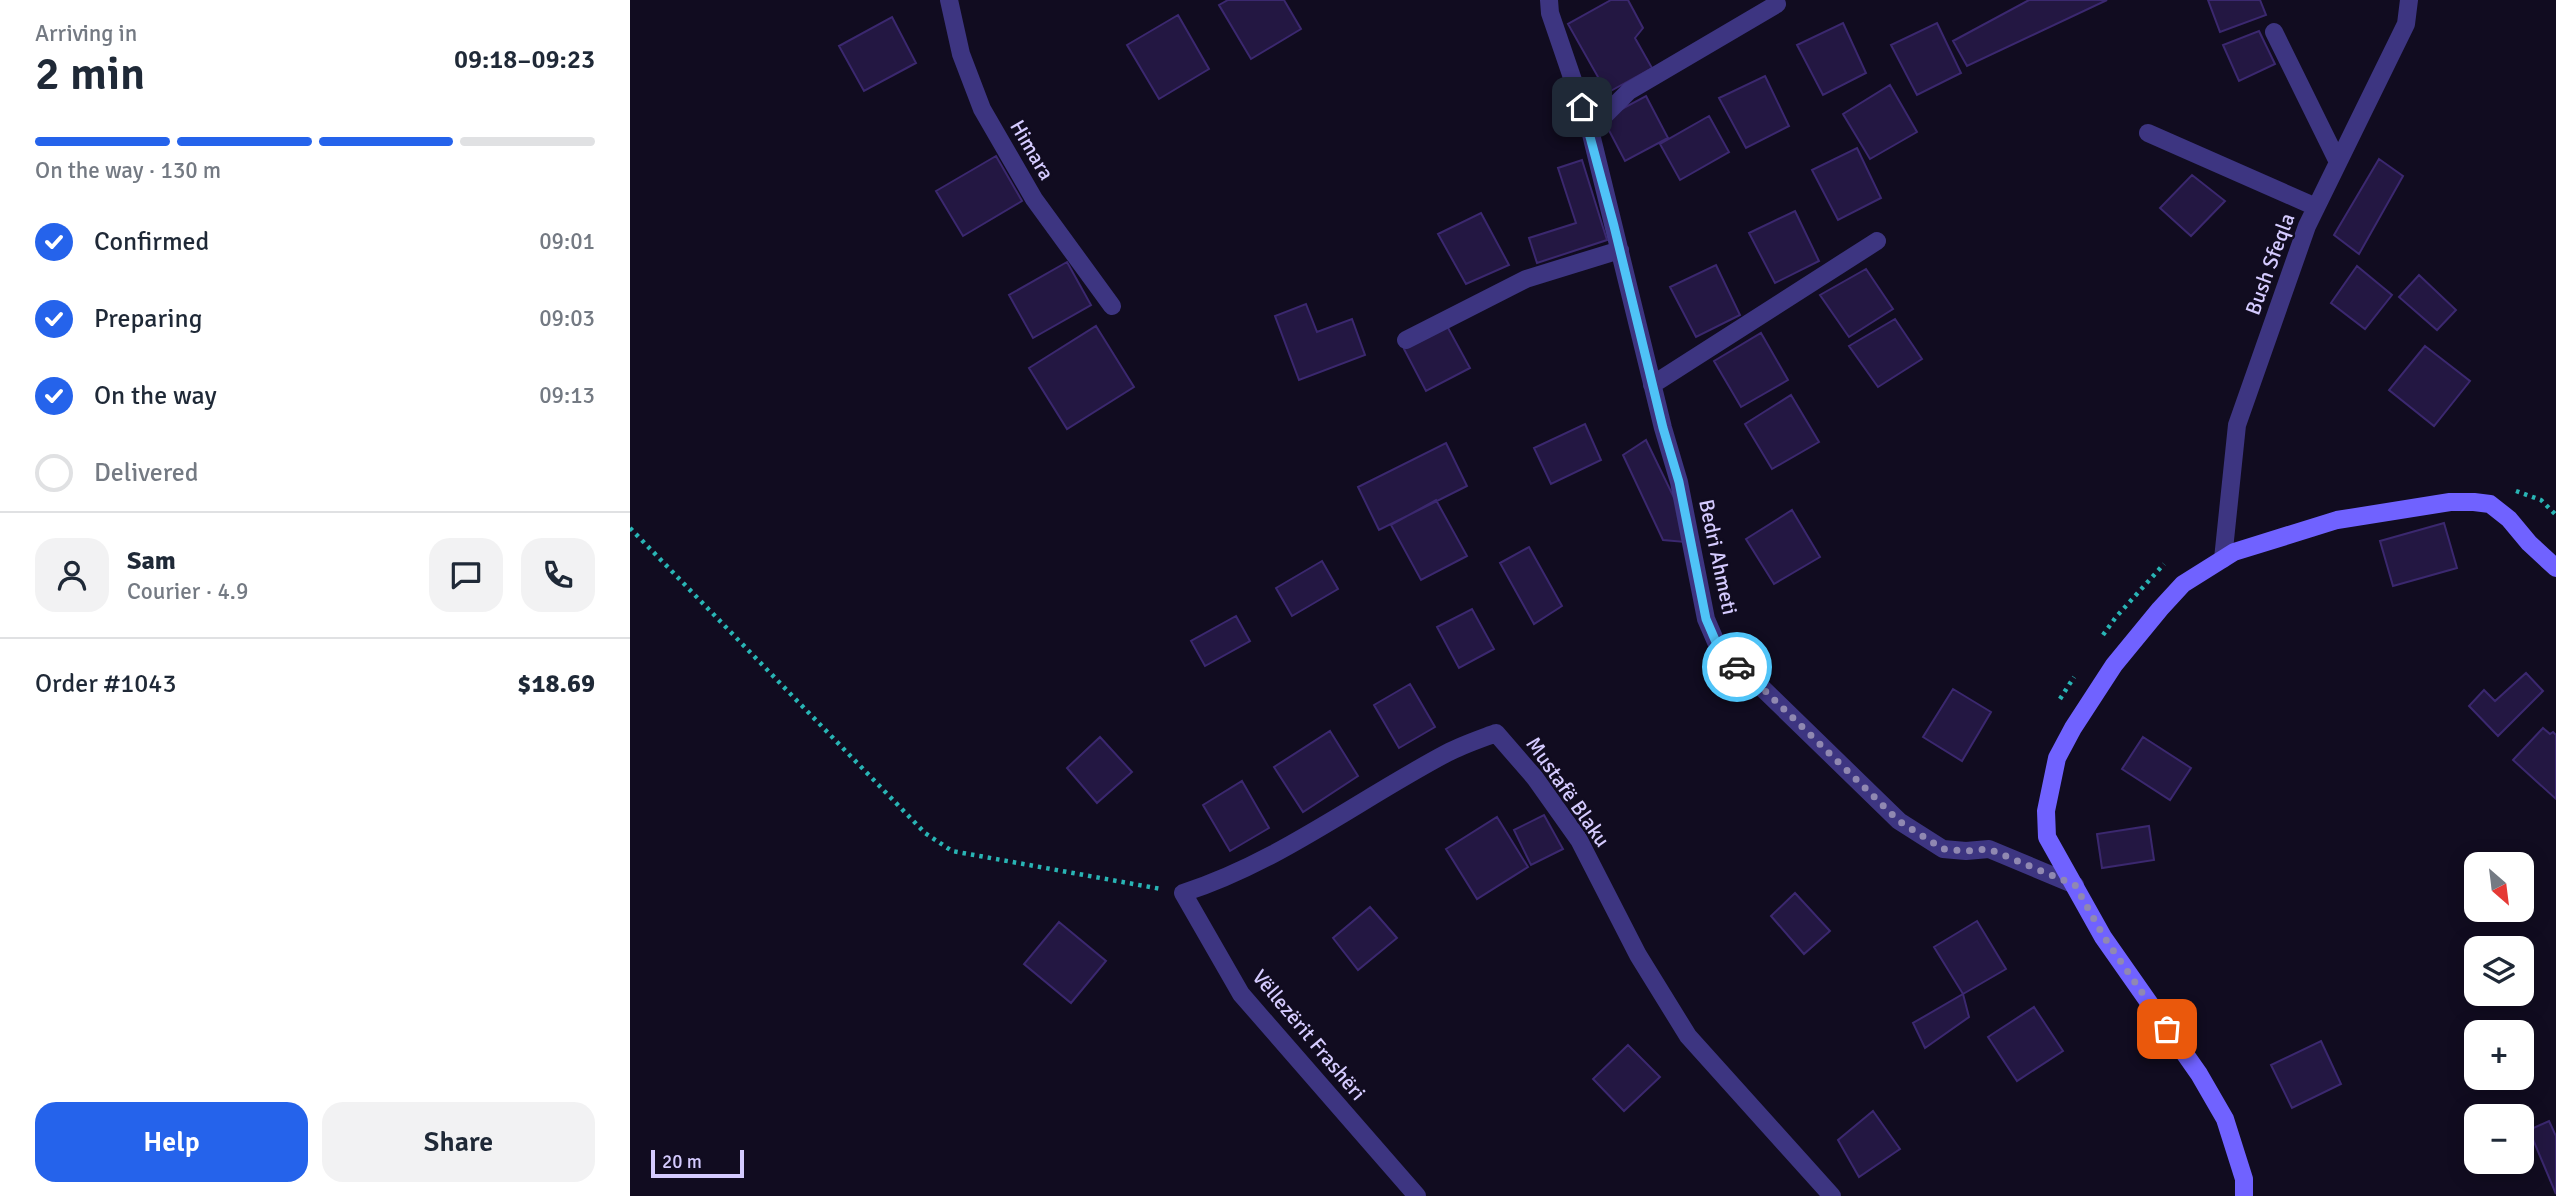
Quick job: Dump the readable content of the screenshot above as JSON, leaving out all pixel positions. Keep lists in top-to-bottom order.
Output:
{
  "streets": {
    "street": [
      "Himara",
      "Bush Sfeqla",
      "Bedri Ahmeti",
      "Mustafë Blaku",
      "Vëllezërit Frashëri"
    ]
  },
  "crossings": [
    ["Mustafë Blaku", "Vëllezërit Frashëri"]
  ],
  "scale_bar": "20 m",
  "north": "bottom right",
  "page": {
    "heading": ["2 min", "Arriving in", "09:18–09:23"],
    "panel": [
      "Sam",
      "Courier · 4.9",
      "Order #1043",
      "$18.69"
    ],
    "bar": "On the way · 130 m",
    "list": [
      ["Confirmed", "09:01"],
      ["Preparing", "09:03"],
      ["On the way", "09:13"],
      "Delivered"
    ],
    "map_buttons": ["+", "−"],
    "buttons": ["Help", "Share"],
    "scale": "20 m"
  }
}
